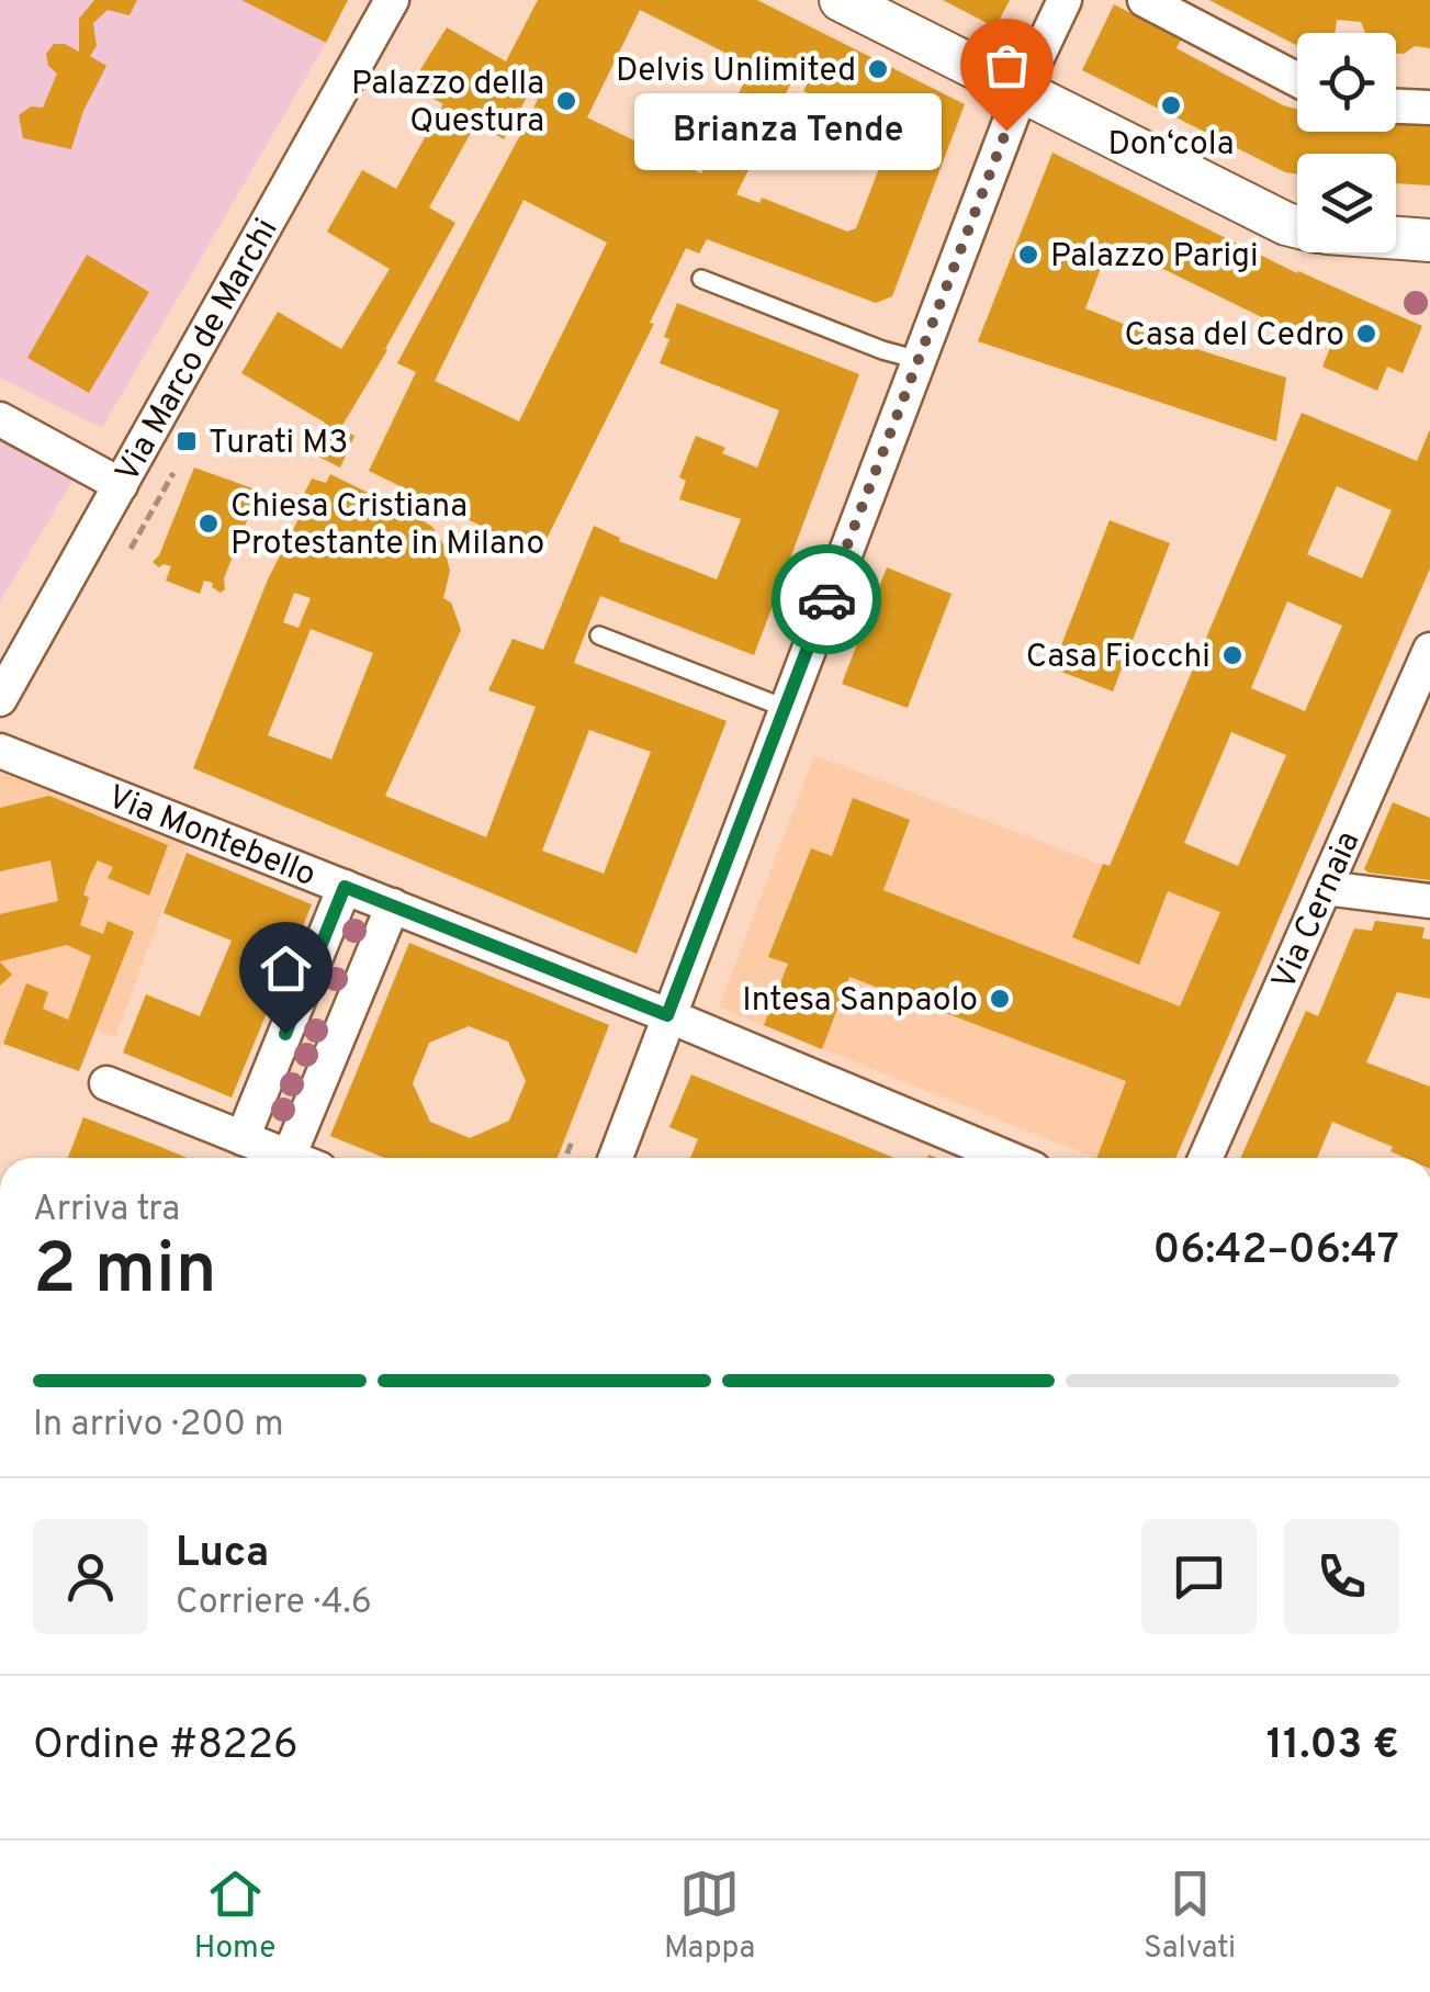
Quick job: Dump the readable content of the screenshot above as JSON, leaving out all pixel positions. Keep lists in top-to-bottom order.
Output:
{
  "streets": {
    "street": ["Via Marco de Marchi", "Via Montebello", "Via Cernaia"]
  },
  "places": {
    "other": [
      "Delvis Unlimited",
      "Palazzo della Questura",
      "Don‘cola",
      "Brianza Tende",
      "Palazzo Parigi",
      "Casa del Cedro",
      "Chiesa Cristiana Protestante in Milano",
      "Casa Fiocchi",
      "Intesa Sanpaolo"
    ],
    "transit": ["Turati M3"]
  },
  "page": {
    "bubble": "Brianza Tende",
    "heading": ["2 min", "Arriva tra", "06:42–06:47"],
    "panel": [
      "Luca",
      "Corriere · 4.6",
      "Ordine #8226",
      "11.03 €"
    ],
    "bar": "In arrivo · 200 m",
    "tabs": ["Home", "Mappa", "Salvati"]
  }
}
